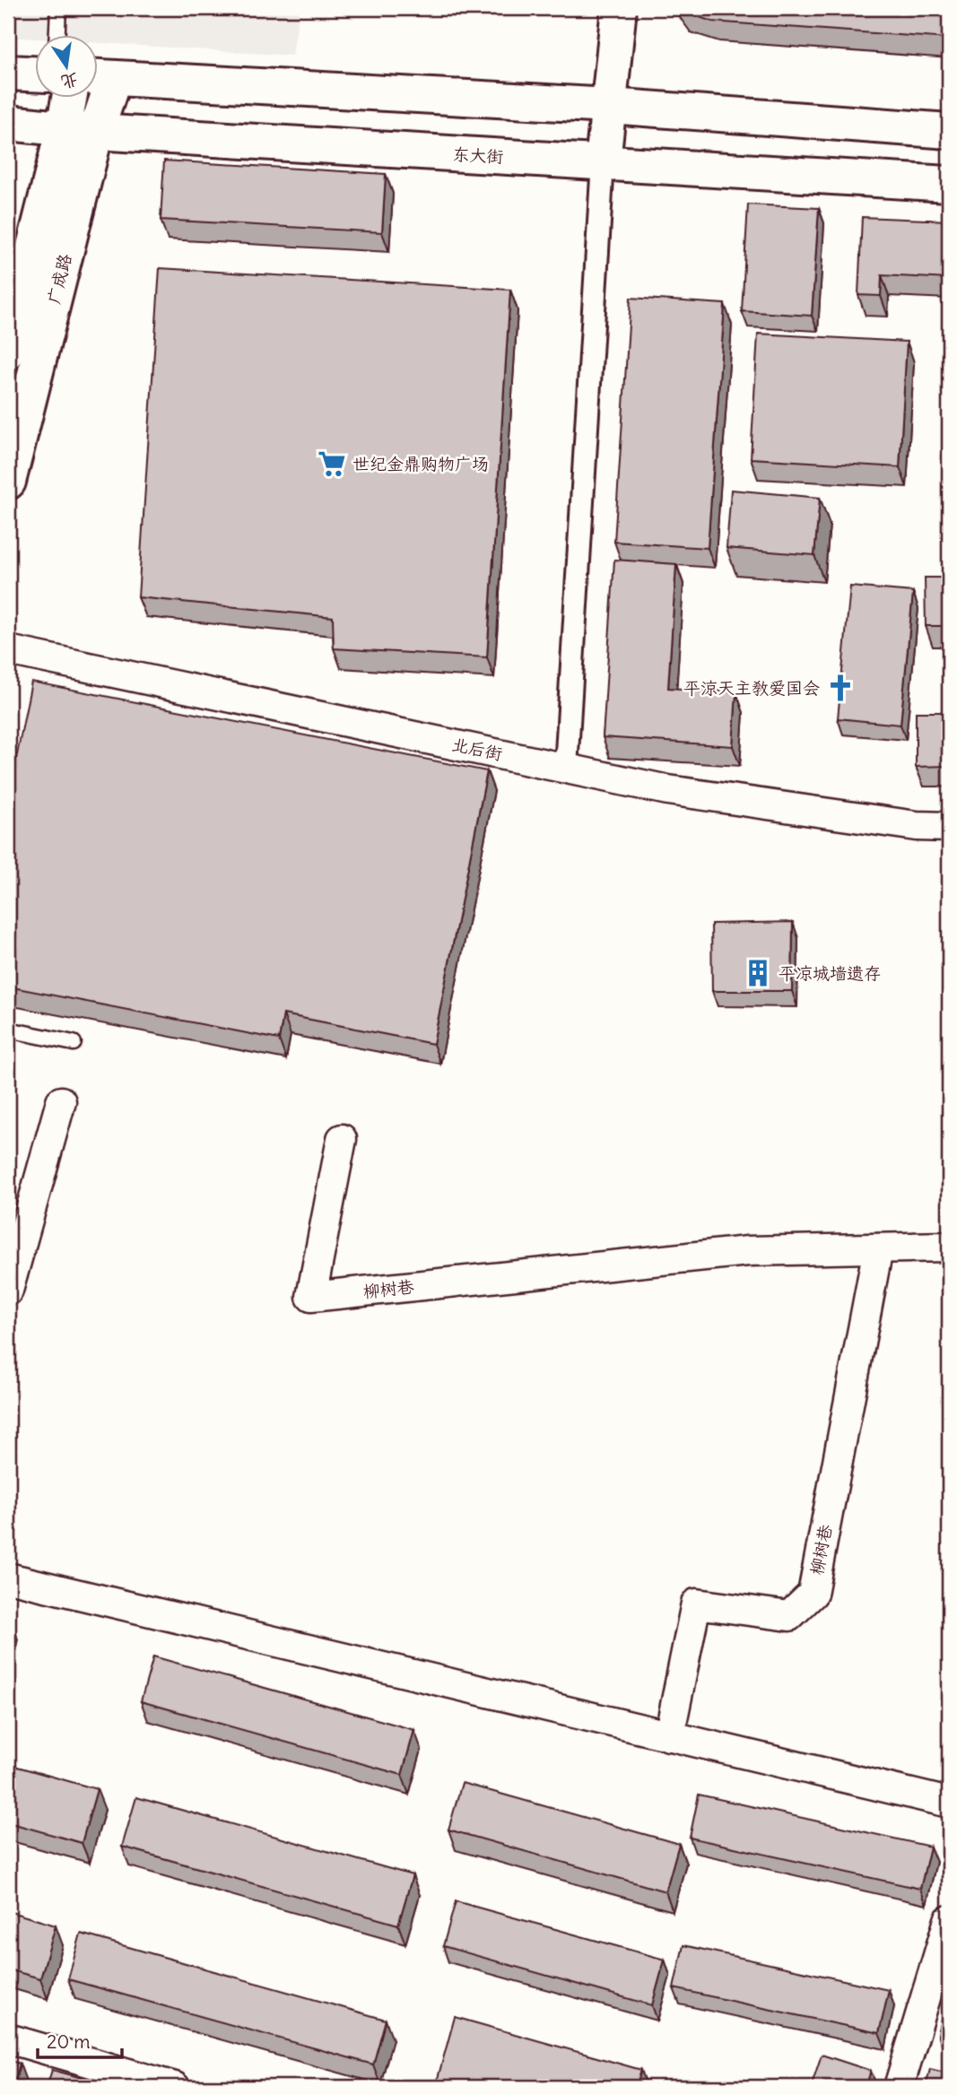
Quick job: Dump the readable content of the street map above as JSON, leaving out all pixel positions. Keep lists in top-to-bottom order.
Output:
{
  "streets": {
    "main road": ["东大街", "广成路"],
    "street": ["北后街", "柳树巷"]
  },
  "crossings": [
    ["东大街", "广成路"]
  ],
  "places": {
    "supermarket": ["世纪金鼎购物广场"],
    "church": ["平涼天主教爱国会"],
    "building": ["平凉城墙遗存"]
  },
  "scale_bar": "20 m",
  "north": "bottom"
}
